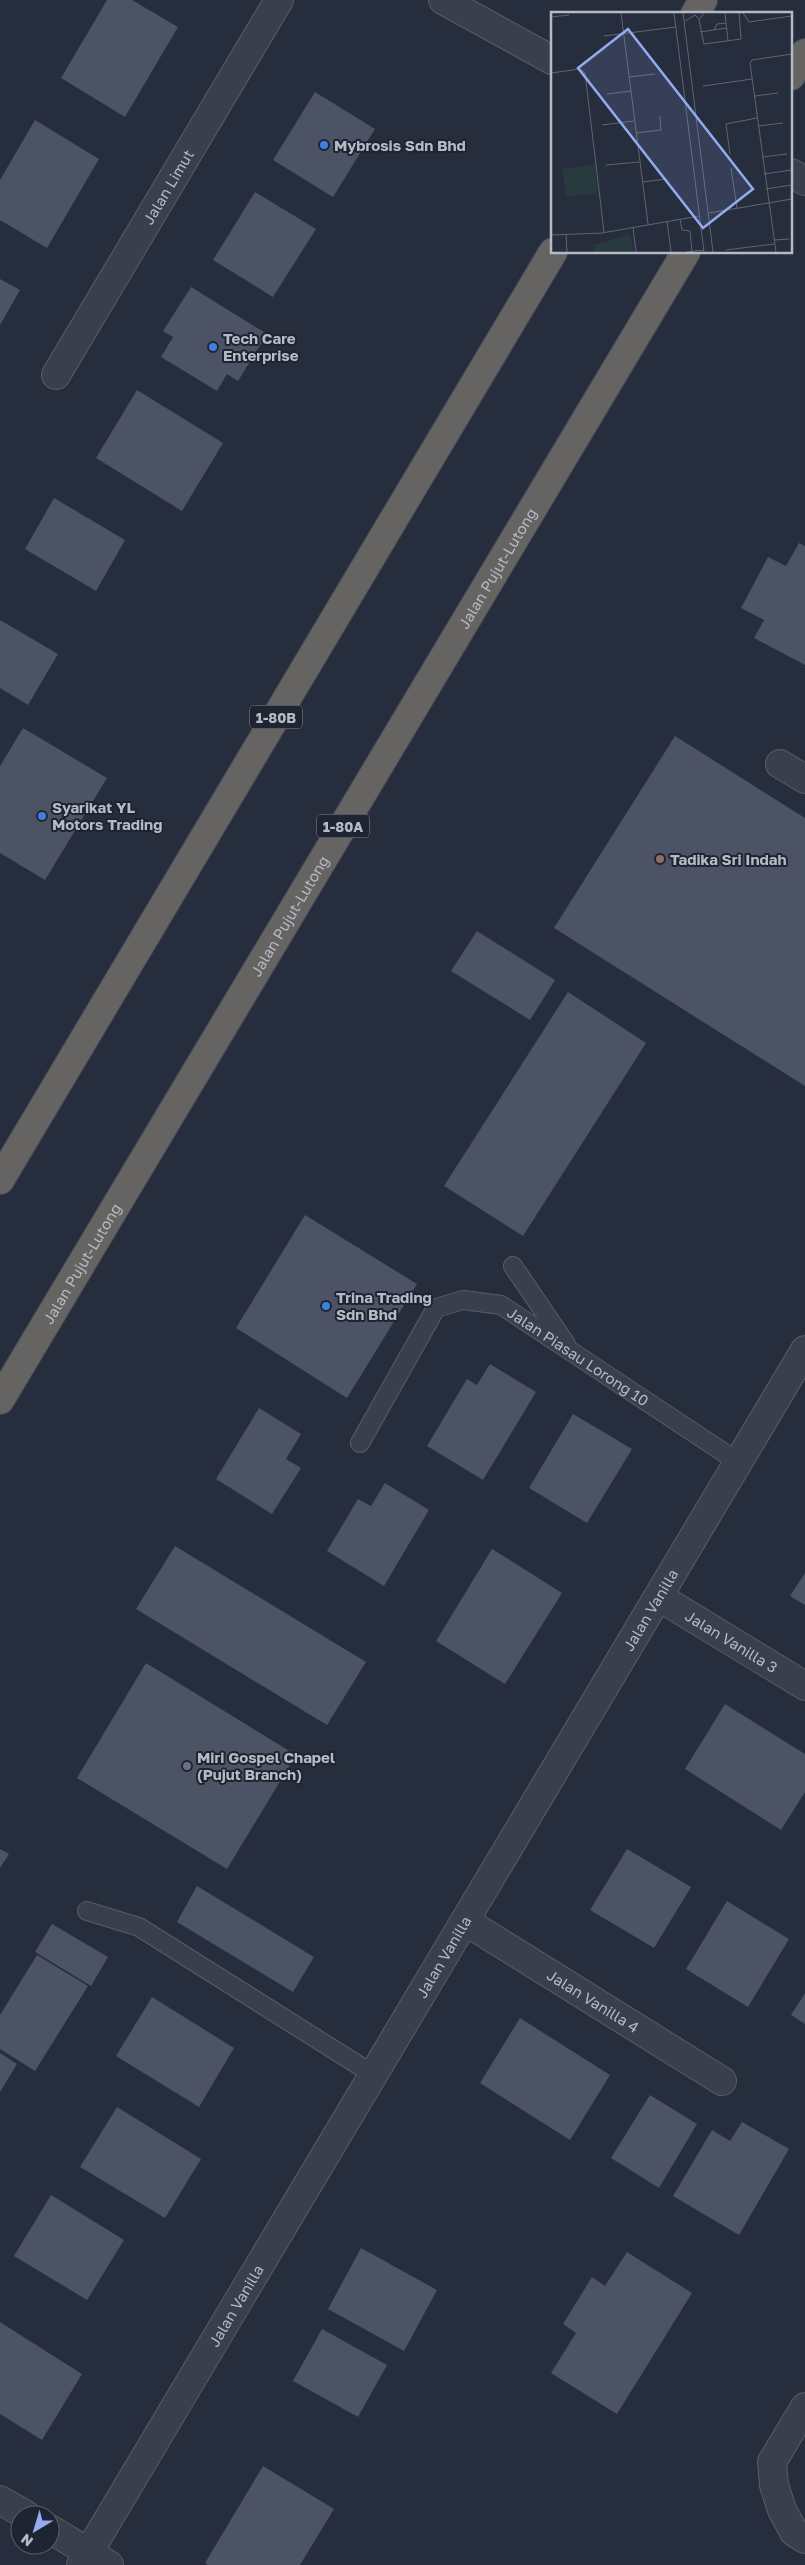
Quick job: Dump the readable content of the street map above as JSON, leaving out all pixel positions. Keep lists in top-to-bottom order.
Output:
{
  "streets": {
    "highway": ["Jalan Pujut-Lutong", "1-80B", "1-80A"],
    "street": [
      "Jalan Limut",
      "Jalan Vanilla",
      "Jalan Vanilla 3",
      "Jalan Vanilla 4"
    ],
    "lane": ["Jalan Piasau Lorong 10"]
  },
  "crossings": [
    ["Jalan Piasau Lorong 10", "Jalan Vanilla"],
    ["Jalan Vanilla", "Jalan Vanilla 3"],
    ["Jalan Vanilla", "Jalan Vanilla 4"]
  ],
  "places": [
    "Mybrosis Sdn Bhd",
    "Tech Care Enterprise",
    "Syarikat YL Motors Trading",
    "Tadika Sri Indah",
    "Trina Trading Sdn Bhd",
    "Miri Gospel Chapel (Pujut Branch)"
  ],
  "north": "bottom left"
}
